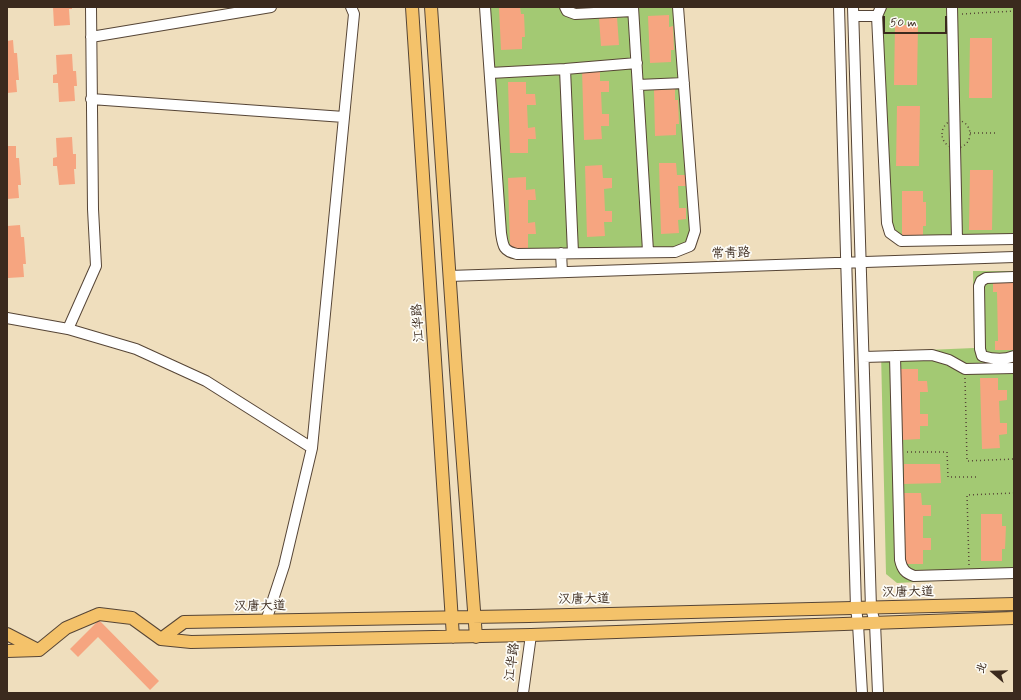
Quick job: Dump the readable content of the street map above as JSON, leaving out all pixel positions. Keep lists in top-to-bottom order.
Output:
{
  "streets": {
    "main road": ["江华路", "汉唐大道"],
    "street": ["常青路"]
  },
  "crossings": [
    ["江华路", "汉唐大道"]
  ],
  "scale_bar": "50 m",
  "north": "left"
}
